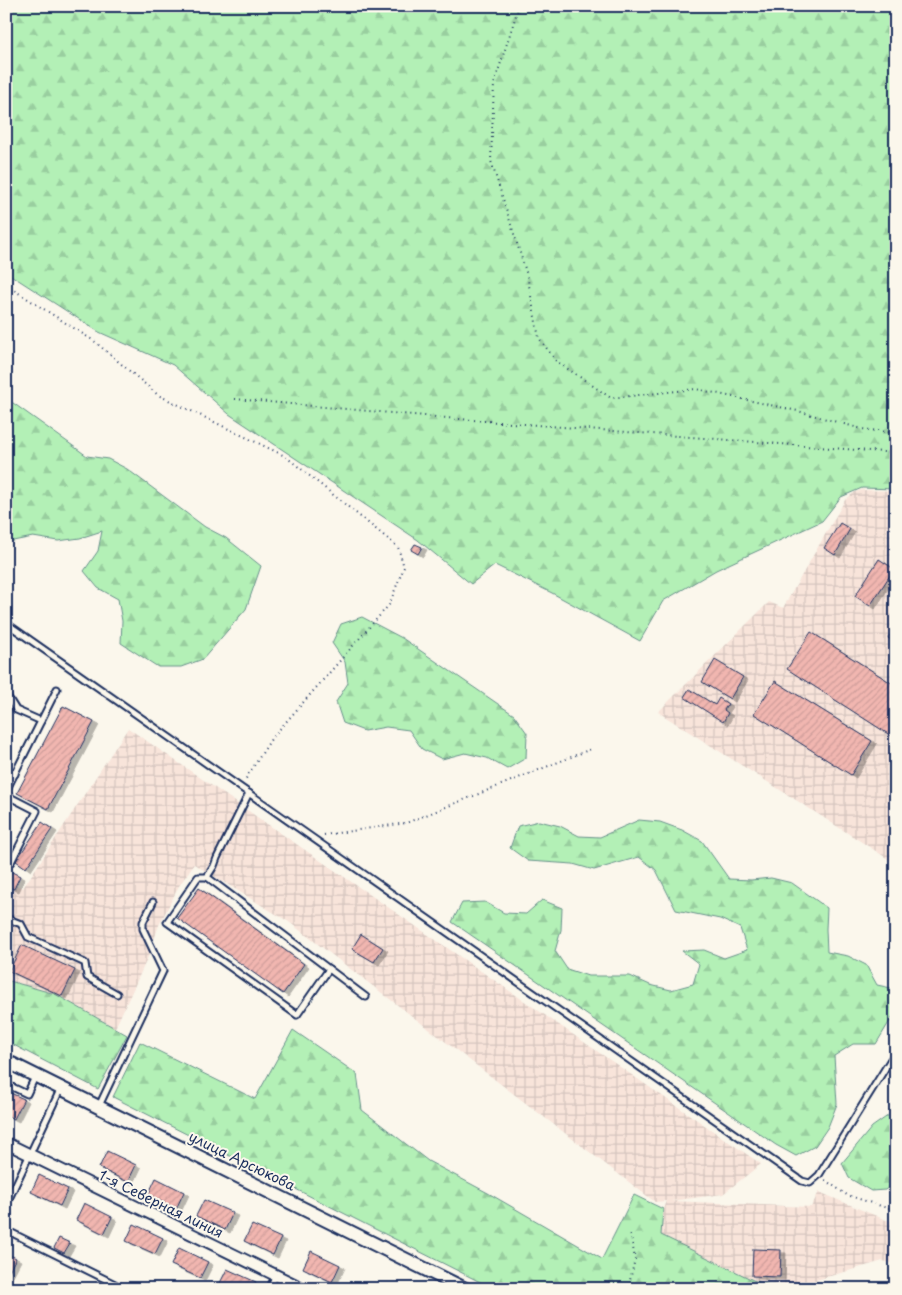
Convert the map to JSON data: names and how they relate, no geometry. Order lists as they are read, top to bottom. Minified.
{"streets":{"street":["улица Арсюкова","1-я Северная линия"]}}
